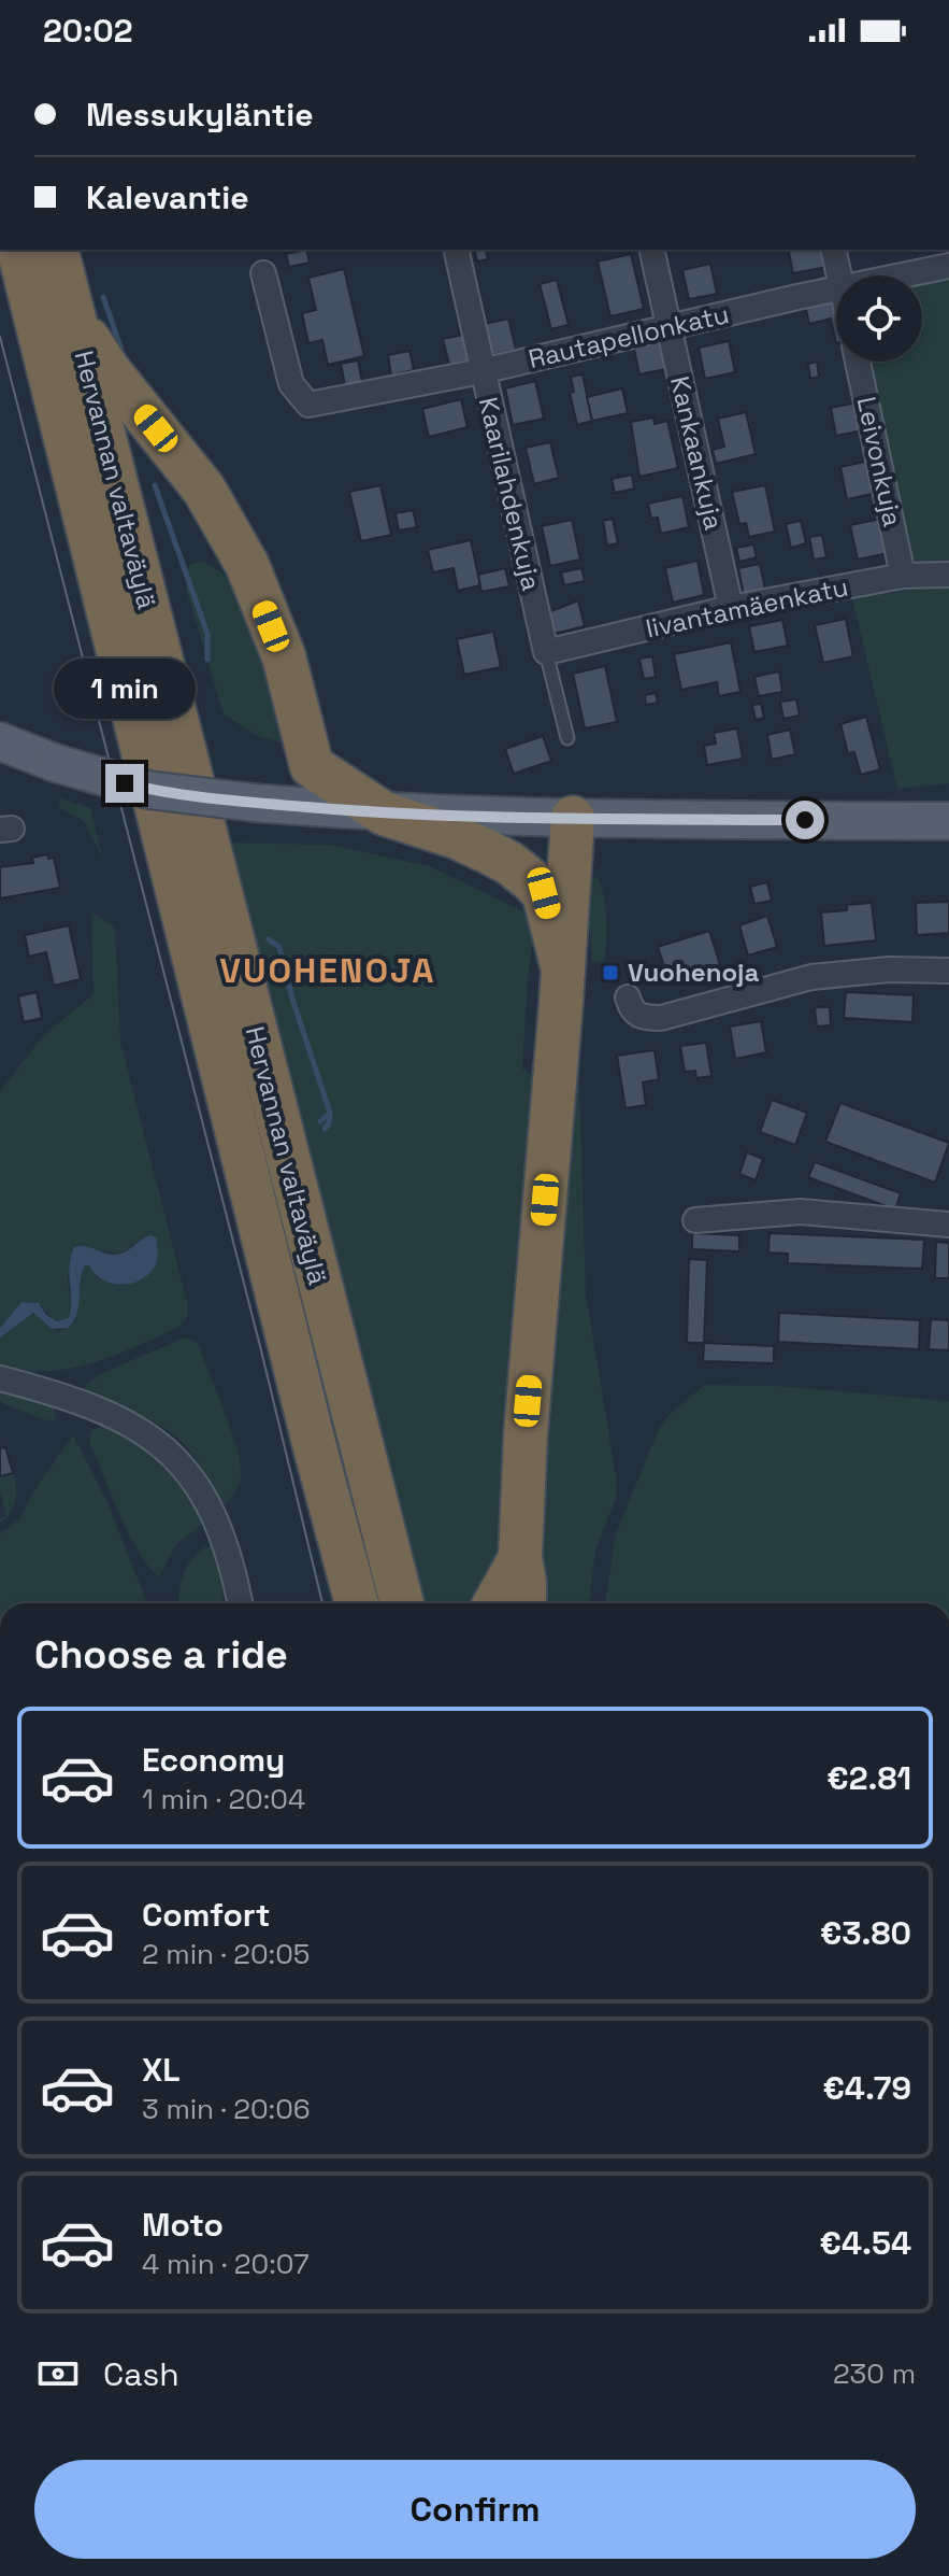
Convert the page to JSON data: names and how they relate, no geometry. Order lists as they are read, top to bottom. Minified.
{"streets":{"highway":["Hervannan valtaväylä"],"street":["Rautapellonkatu","Kankaankuja","Leivonkuja","Kaarilahdenkuja","Iivantamäenkatu"]},"crossings":[["Rautapellonkatu","Kankaankuja"],["Rautapellonkatu","Kaarilahdenkuja"],["Kankaankuja","Iivantamäenkatu"],["Leivonkuja","Iivantamäenkatu"],["Kaarilahdenkuja","Iivantamäenkatu"]],"districts":["VUOHENOJA"],"places":{"transit":["Vuohenoja"]},"page":{"status":"20:02","banner":["Messukyläntie","Kalevantie"],"bubble":"1 min","heading":"Choose a ride","list":[{"name":"Economy","note":"1 min · 20:04","value":"€2.81"},{"name":"Comfort","note":"2 min · 20:05","value":"€3.80"},{"name":"XL","note":"3 min · 20:06","value":"€4.79"},{"name":"Moto","note":"4 min · 20:07","value":"€4.54"}],"pay":["Cash","230 m"],"buttons":"Confirm"}}
